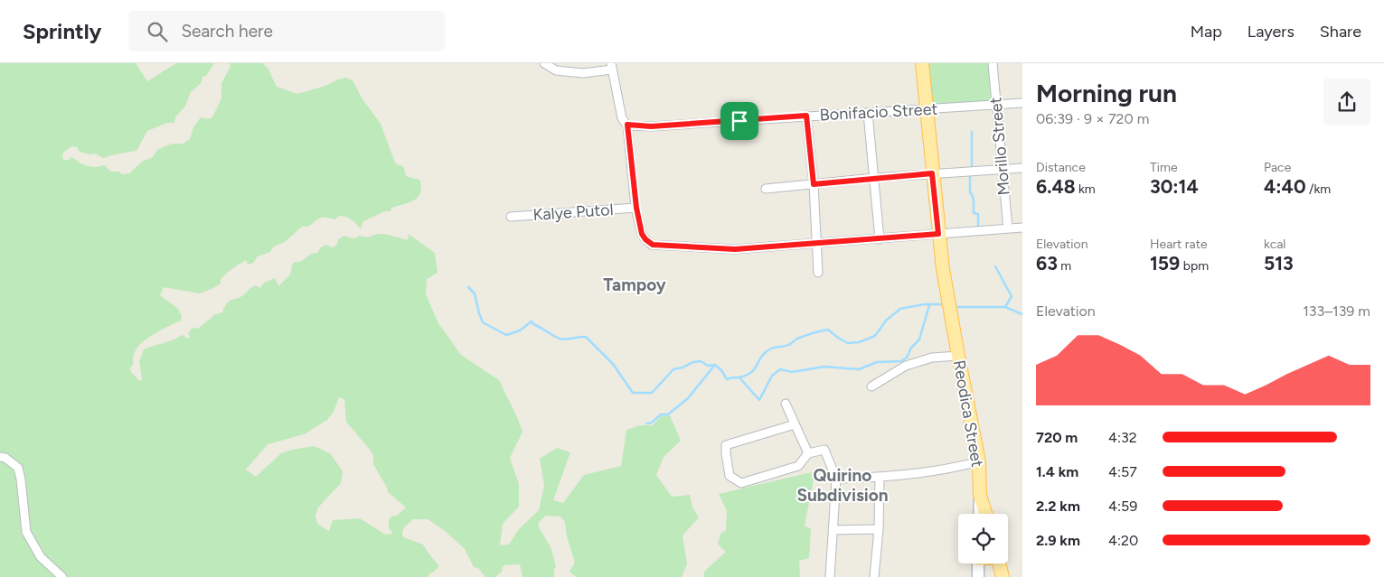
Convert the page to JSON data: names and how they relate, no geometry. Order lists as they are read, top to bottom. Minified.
{"streets":{"main road":["Reodica Street"],"street":["Bonifacio Street","Morillo Street","Kalye Putol"]},"crossings":[["Bonifacio Street","Morillo Street"],["Bonifacio Street","Reodica Street"]],"districts":["Tampoy","Quirino Subdivision"],"page":{"header":"Sprintly","search":"Search here","nav":["Map","Layers","Share"],"heading":["Morning run","06:39 · 9 × 720 m"],"stats":[["Distance","6.48 km"],["Time","30:14"],["Pace","4:40 /km"],["Elevation","63 m"],["Heart rate","159 bpm"],["kcal","513"]],"chart":["Elevation","133–139 m"],"list":[{"name":"720 m","note":"4:32"},{"name":"1.4 km","note":"4:57"},{"name":"2.2 km","note":"4:59"},{"name":"2.9 km","note":"4:20"}]}}
